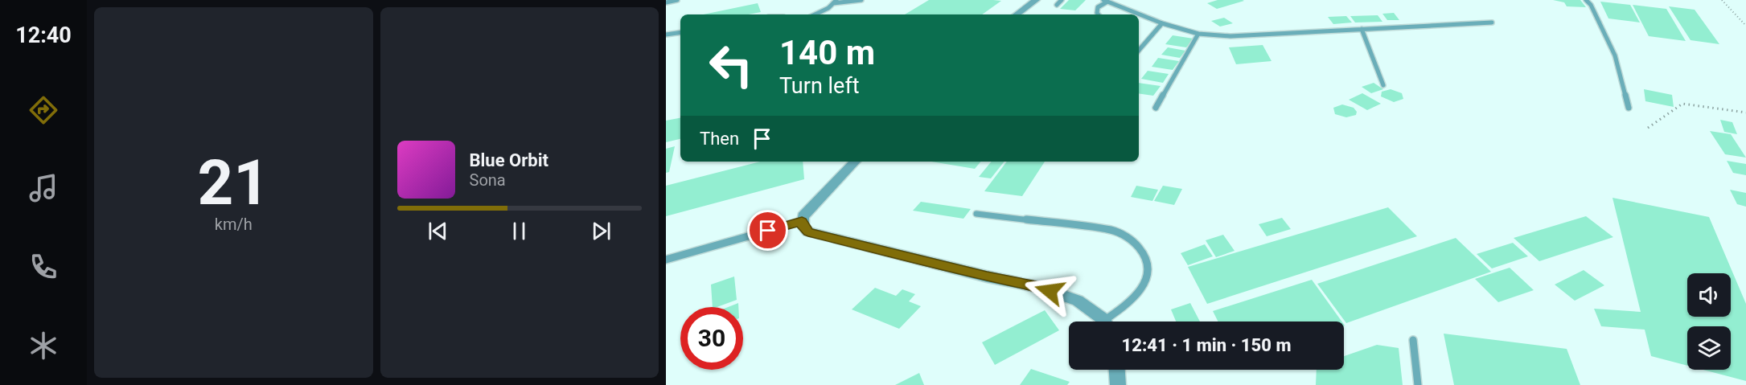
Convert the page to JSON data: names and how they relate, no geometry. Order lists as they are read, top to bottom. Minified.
{"page":{"tabs":"12:40","tile":["21","km/h"],"turn":["140 m","Turn left"],"then":"Then","song":["Blue Orbit","Sona"],"limit":"30","trip":"12:41 · 1 min · 150 m"}}
